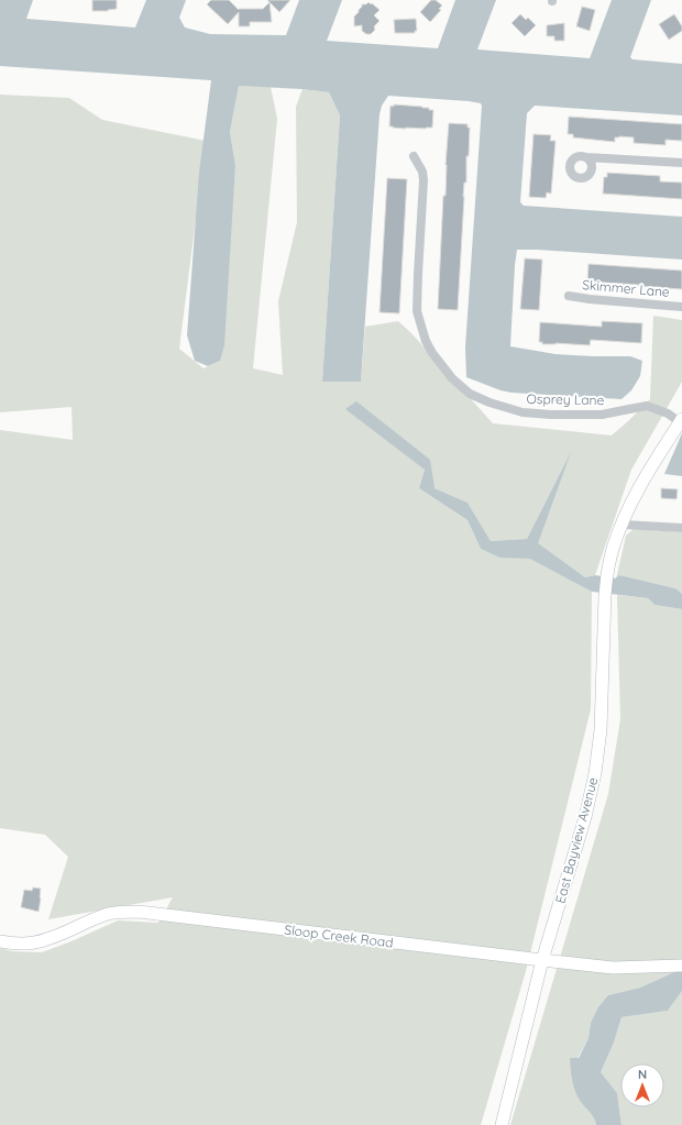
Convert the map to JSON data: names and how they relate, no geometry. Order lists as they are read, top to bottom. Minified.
{"streets":{"main road":["East Bayview Avenue","Sloop Creek Road"],"street":["Skimmer Lane","Osprey Lane"]},"crossings":[["Osprey Lane","East Bayview Avenue"],["East Bayview Avenue","Sloop Creek Road"]],"north":"top"}
